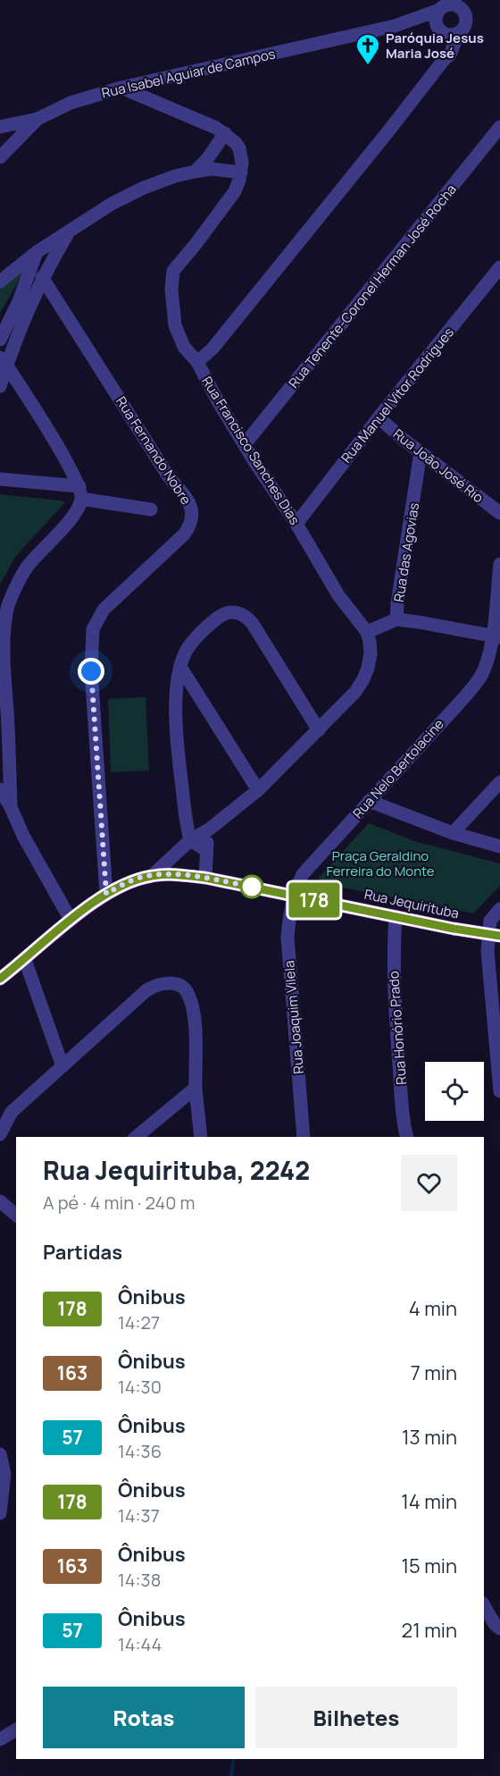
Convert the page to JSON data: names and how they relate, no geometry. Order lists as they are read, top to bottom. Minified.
{"streets":{"main road":["Rua Jequirituba"],"street":["Rua Isabel Aguiar de Campos","Rua Tenente-Coronel Herman José Rocha","Rua Manuel Vitor Rodrigues","Rua Fernando Nobre","Rua Francisco Sanches Dias","Rua João José Rio","Rua das Agovias","Rua Nelo Bertolacine","Rua Joaquim Vilela","Rua Honório Prado"]},"crossings":[["Rua Isabel Aguiar de Campos","Rua Francisco Sanches Dias"],["Rua Tenente-Coronel Herman José Rocha","Rua Francisco Sanches Dias"],["Rua Manuel Vitor Rodrigues","Rua Francisco Sanches Dias"],["Rua Manuel Vitor Rodrigues","Rua João José Rio"],["Rua Fernando Nobre","Rua Jequirituba"],["Rua Francisco Sanches Dias","Rua das Agovias"],["Rua João José Rio","Rua das Agovias"],["Rua Nelo Bertolacine","Rua Jequirituba"],["Rua Nelo Bertolacine","Rua Joaquim Vilela"],["Rua Jequirituba","Rua Joaquim Vilela"],["Rua Jequirituba","Rua Honório Prado"]],"parks":["Praça Geraldino Ferreira do Monte"],"places":{"church":["Paróquia Jesus Maria José"]},"lines":["bus line 178"],"page":{"on_map":"178","heading":[["Rua Jequirituba, 2242","A pé · 4 min · 240 m"],"Partidas"],"list":[{"mark":"178","name":"Ônibus","note":"14:27","value":"4 min"},{"mark":"163","name":"Ônibus","note":"14:30","value":"7 min"},{"mark":"57","name":"Ônibus","note":"14:36","value":"13 min"},{"mark":"178","name":"Ônibus","note":"14:37","value":"14 min"},{"mark":"163","name":"Ônibus","note":"14:38","value":"15 min"},{"mark":"57","name":"Ônibus","note":"14:44","value":"21 min"}],"buttons":["Rotas","Bilhetes"]}}
